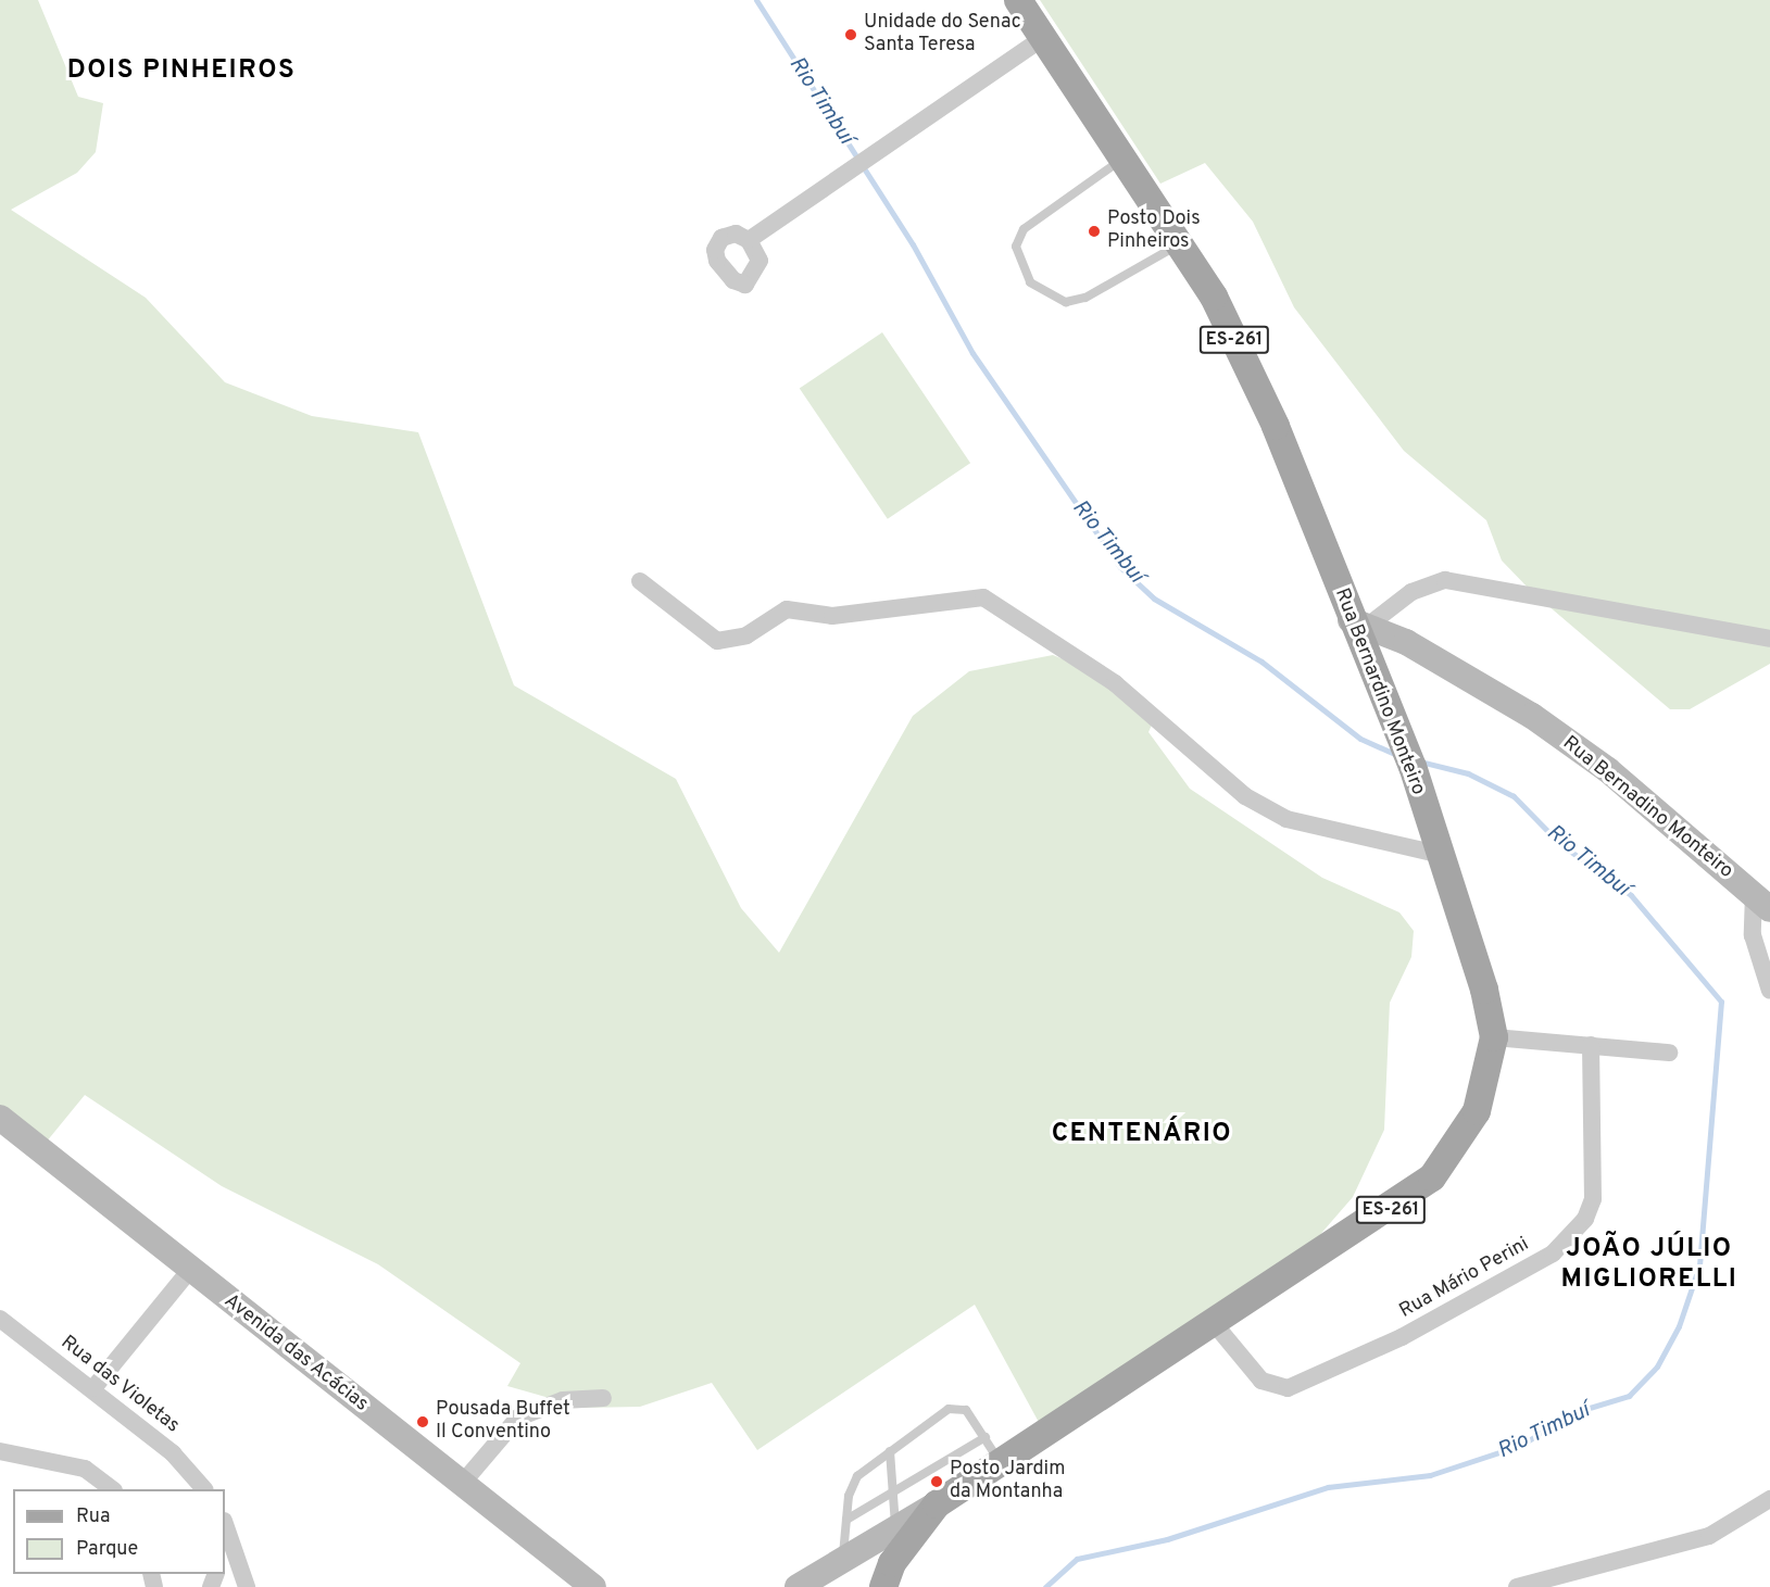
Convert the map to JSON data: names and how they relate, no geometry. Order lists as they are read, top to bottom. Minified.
{"streets":{"main road":["ES-261","Rua Bernardino Monteiro"],"street":["Rua Bernadino Monteiro","Rua Mário Perini","Avenida das Acácias","Rua das Violetas"]},"crossings":[["ES-261","Rua Bernardino Monteiro"],["ES-261","Rua Mário Perini"],["Rua Bernardino Monteiro","Rua Bernadino Monteiro"],["Rua Bernardino Monteiro","Rua Mário Perini"]],"districts":["DOIS PINHEIROS","CENTENÁRIO","JOÃO JÚLIO MIGLIORELLI"],"water":["Rio Timbuí"],"places":["Unidade do Senac Santa Teresa","Posto Dois Pinheiros","Pousada Buffet Il Conventino","Posto Jardim da Montanha"],"legend":["Rua","Parque"]}
